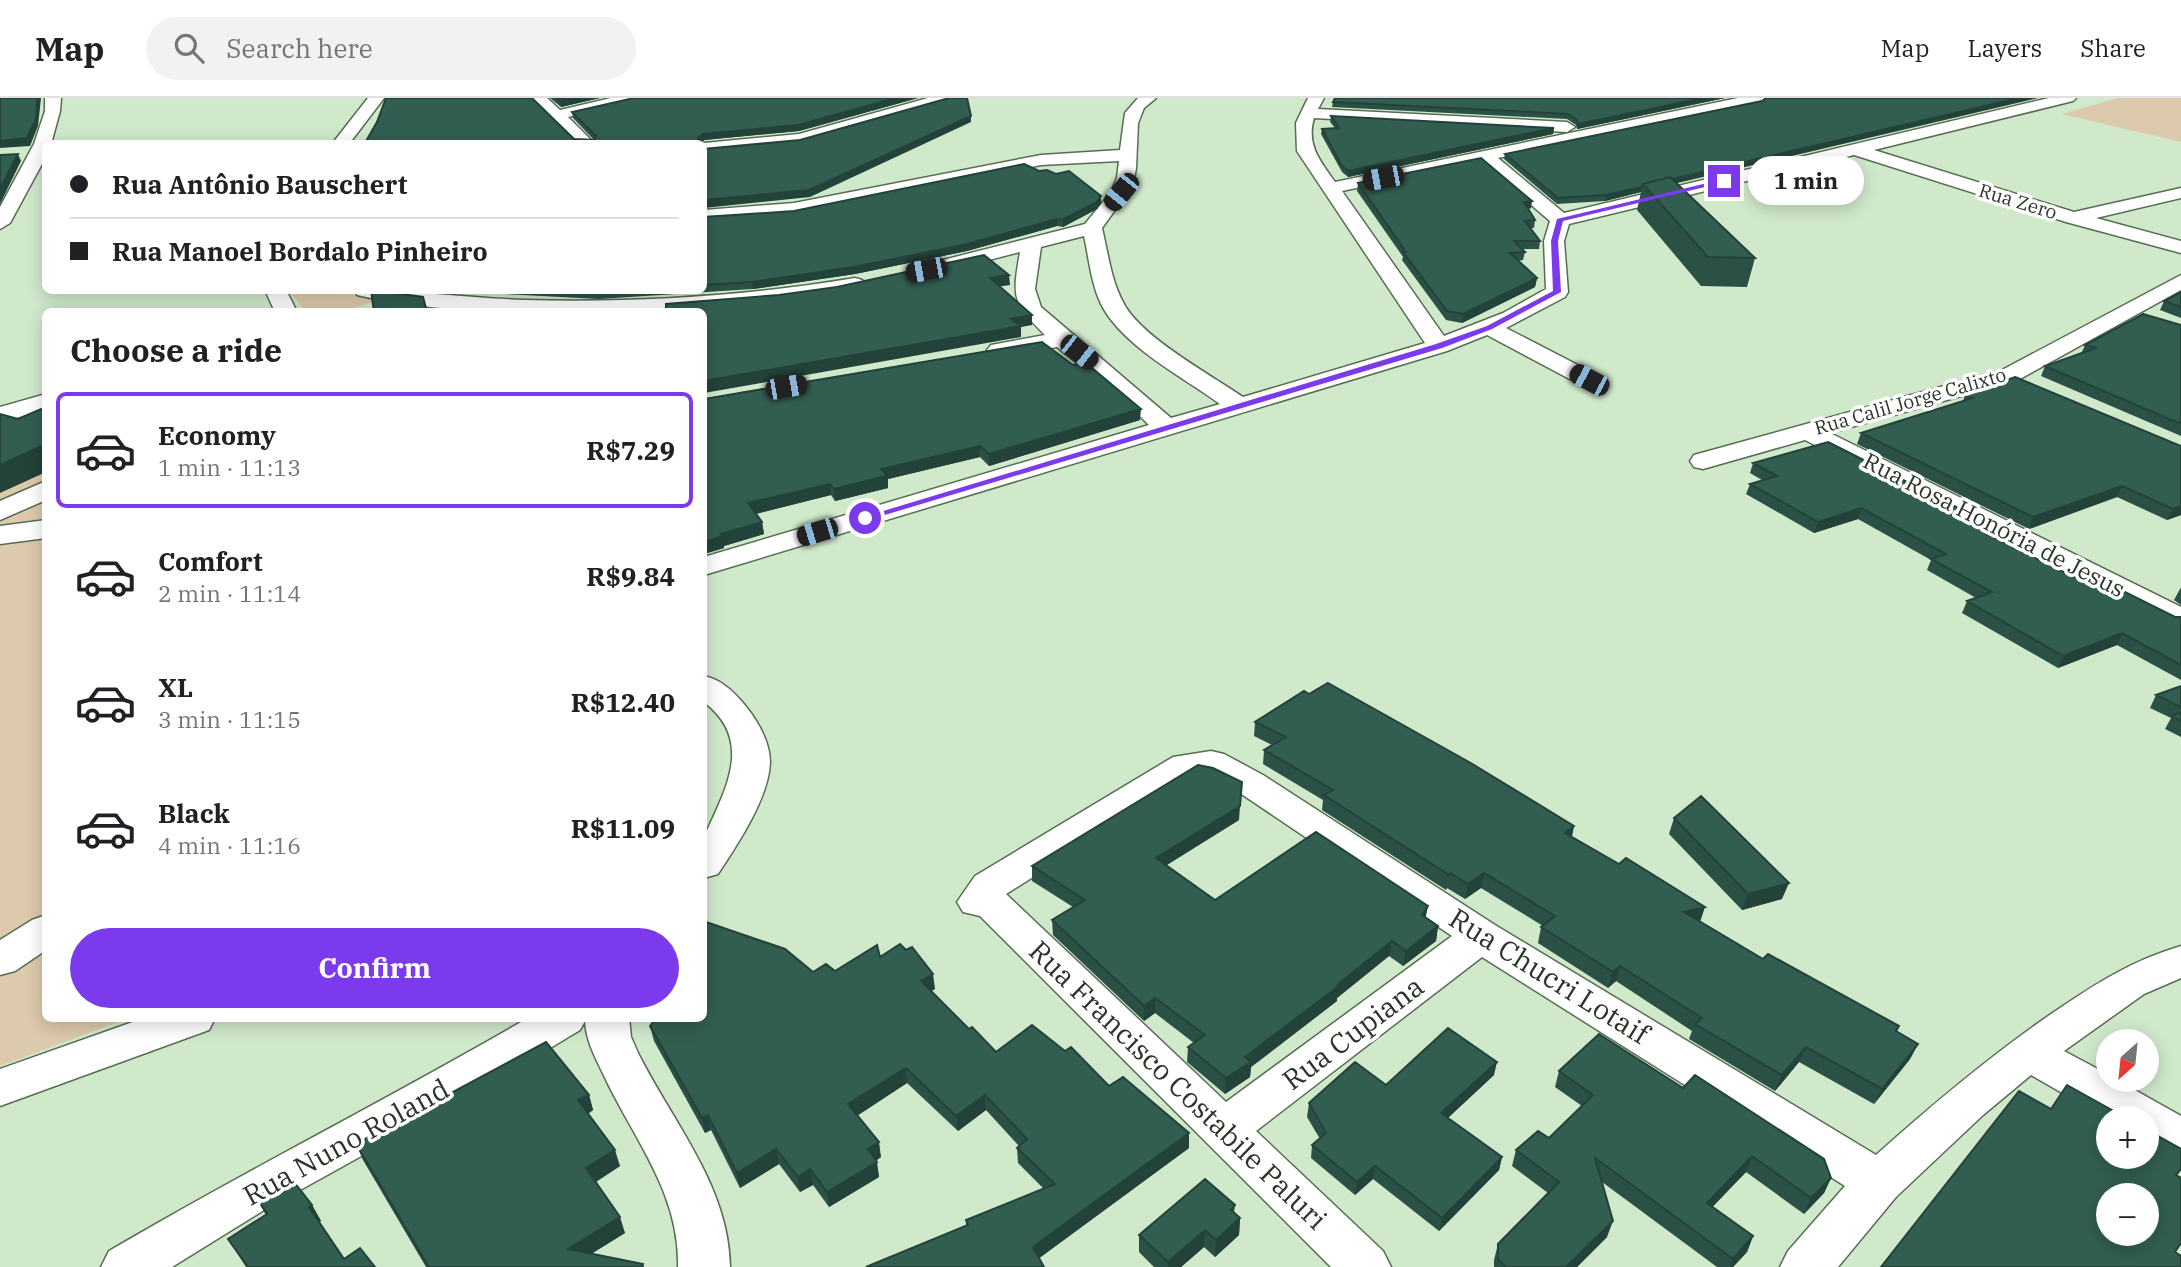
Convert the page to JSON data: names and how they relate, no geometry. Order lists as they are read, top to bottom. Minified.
{"streets":{"street":["Rua Zero","Rua Calil Jorge Calixto","Rua Rosa Honória de Jesus","Rua Chucri Lotaif","Rua Cupiana","Rua Francisco Costabile Paluri","Rua Nuno Roland"]},"crossings":[["Rua Calil Jorge Calixto","Rua Rosa Honória de Jesus"],["Rua Chucri Lotaif","Rua Cupiana"],["Rua Chucri Lotaif","Rua Francisco Costabile Paluri"],["Rua Cupiana","Rua Francisco Costabile Paluri"]],"north":"bottom left","page":{"header":"Map","search":"Search here","nav":["Map","Layers","Share"],"banner":["Rua Antônio Bauschert","Rua Manoel Bordalo Pinheiro"],"bubble":"1 min","heading":"Choose a ride","list":[{"name":"Economy","note":"1 min · 11:13","value":"R$7.29"},{"name":"Comfort","note":"2 min · 11:14","value":"R$9.84"},{"name":"XL","note":"3 min · 11:15","value":"R$12.40"},{"name":"Black","note":"4 min · 11:16","value":"R$11.09"}],"buttons":"Confirm","map_buttons":["+","−"]}}
